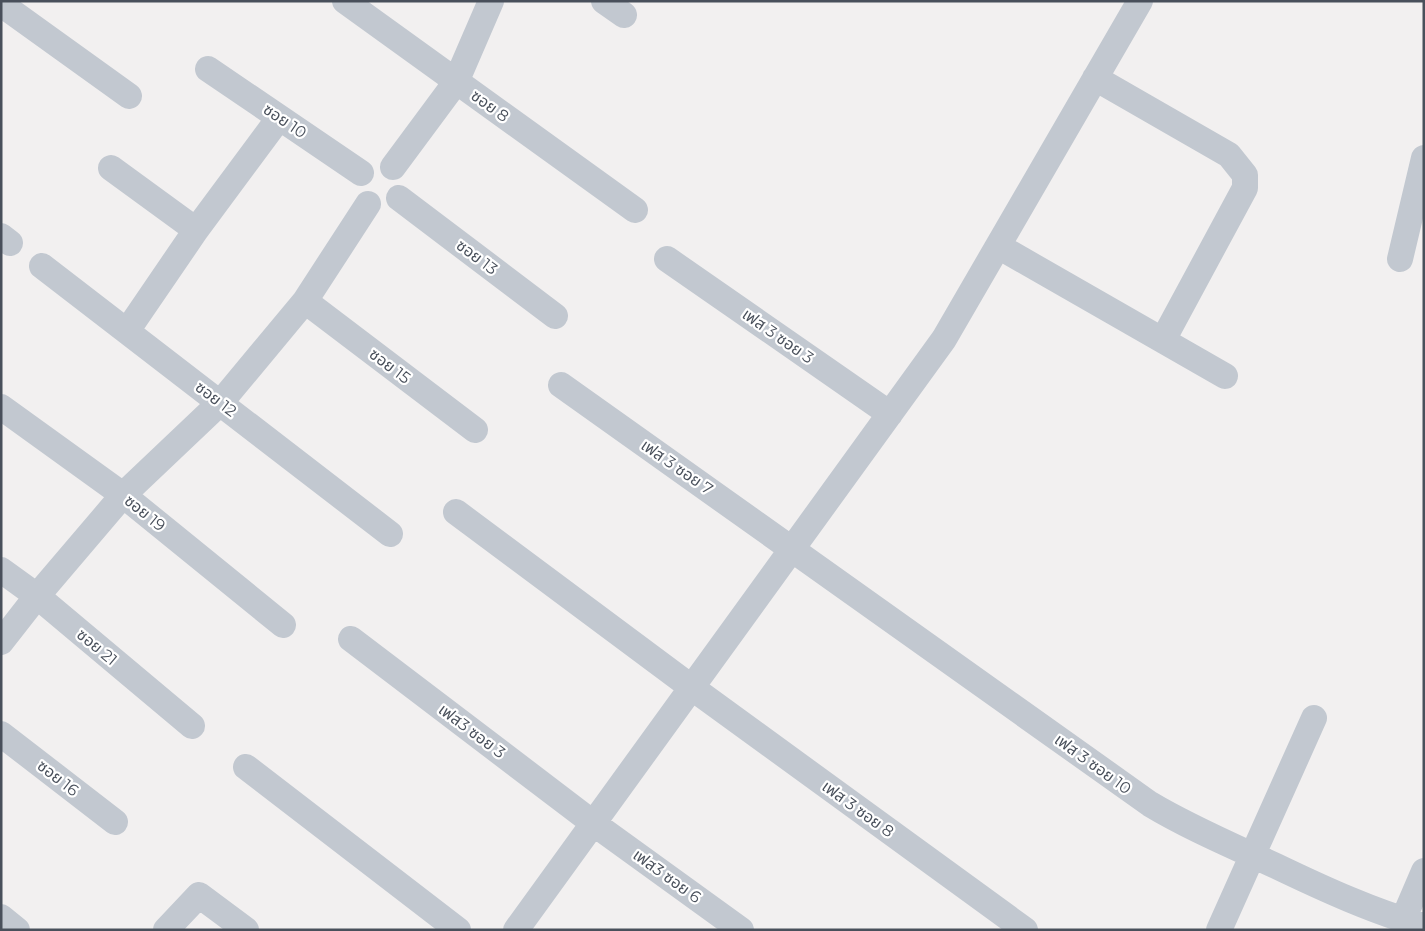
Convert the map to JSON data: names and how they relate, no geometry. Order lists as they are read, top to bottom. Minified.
{"streets":{"street":["ซอย 8","ซอย 10","ซอย 13","เฟส 3 ซอย 3","ซอย 15","ซอย 12","เฟส 3 ซอย 7","ซอย 19","ซอย 21","เฟส3 ซอย 3","เฟส 3 ซอย 10","ซอย 16","เฟส 3 ซอย 8","เฟส3 ซอย 6"]},"crossings":[["ซอย 10","ซอย 13"],["เฟส 3 ซอย 7","เฟส 3 ซอย 10"],["เฟส3 ซอย 3","เฟส3 ซอย 6"]]}
